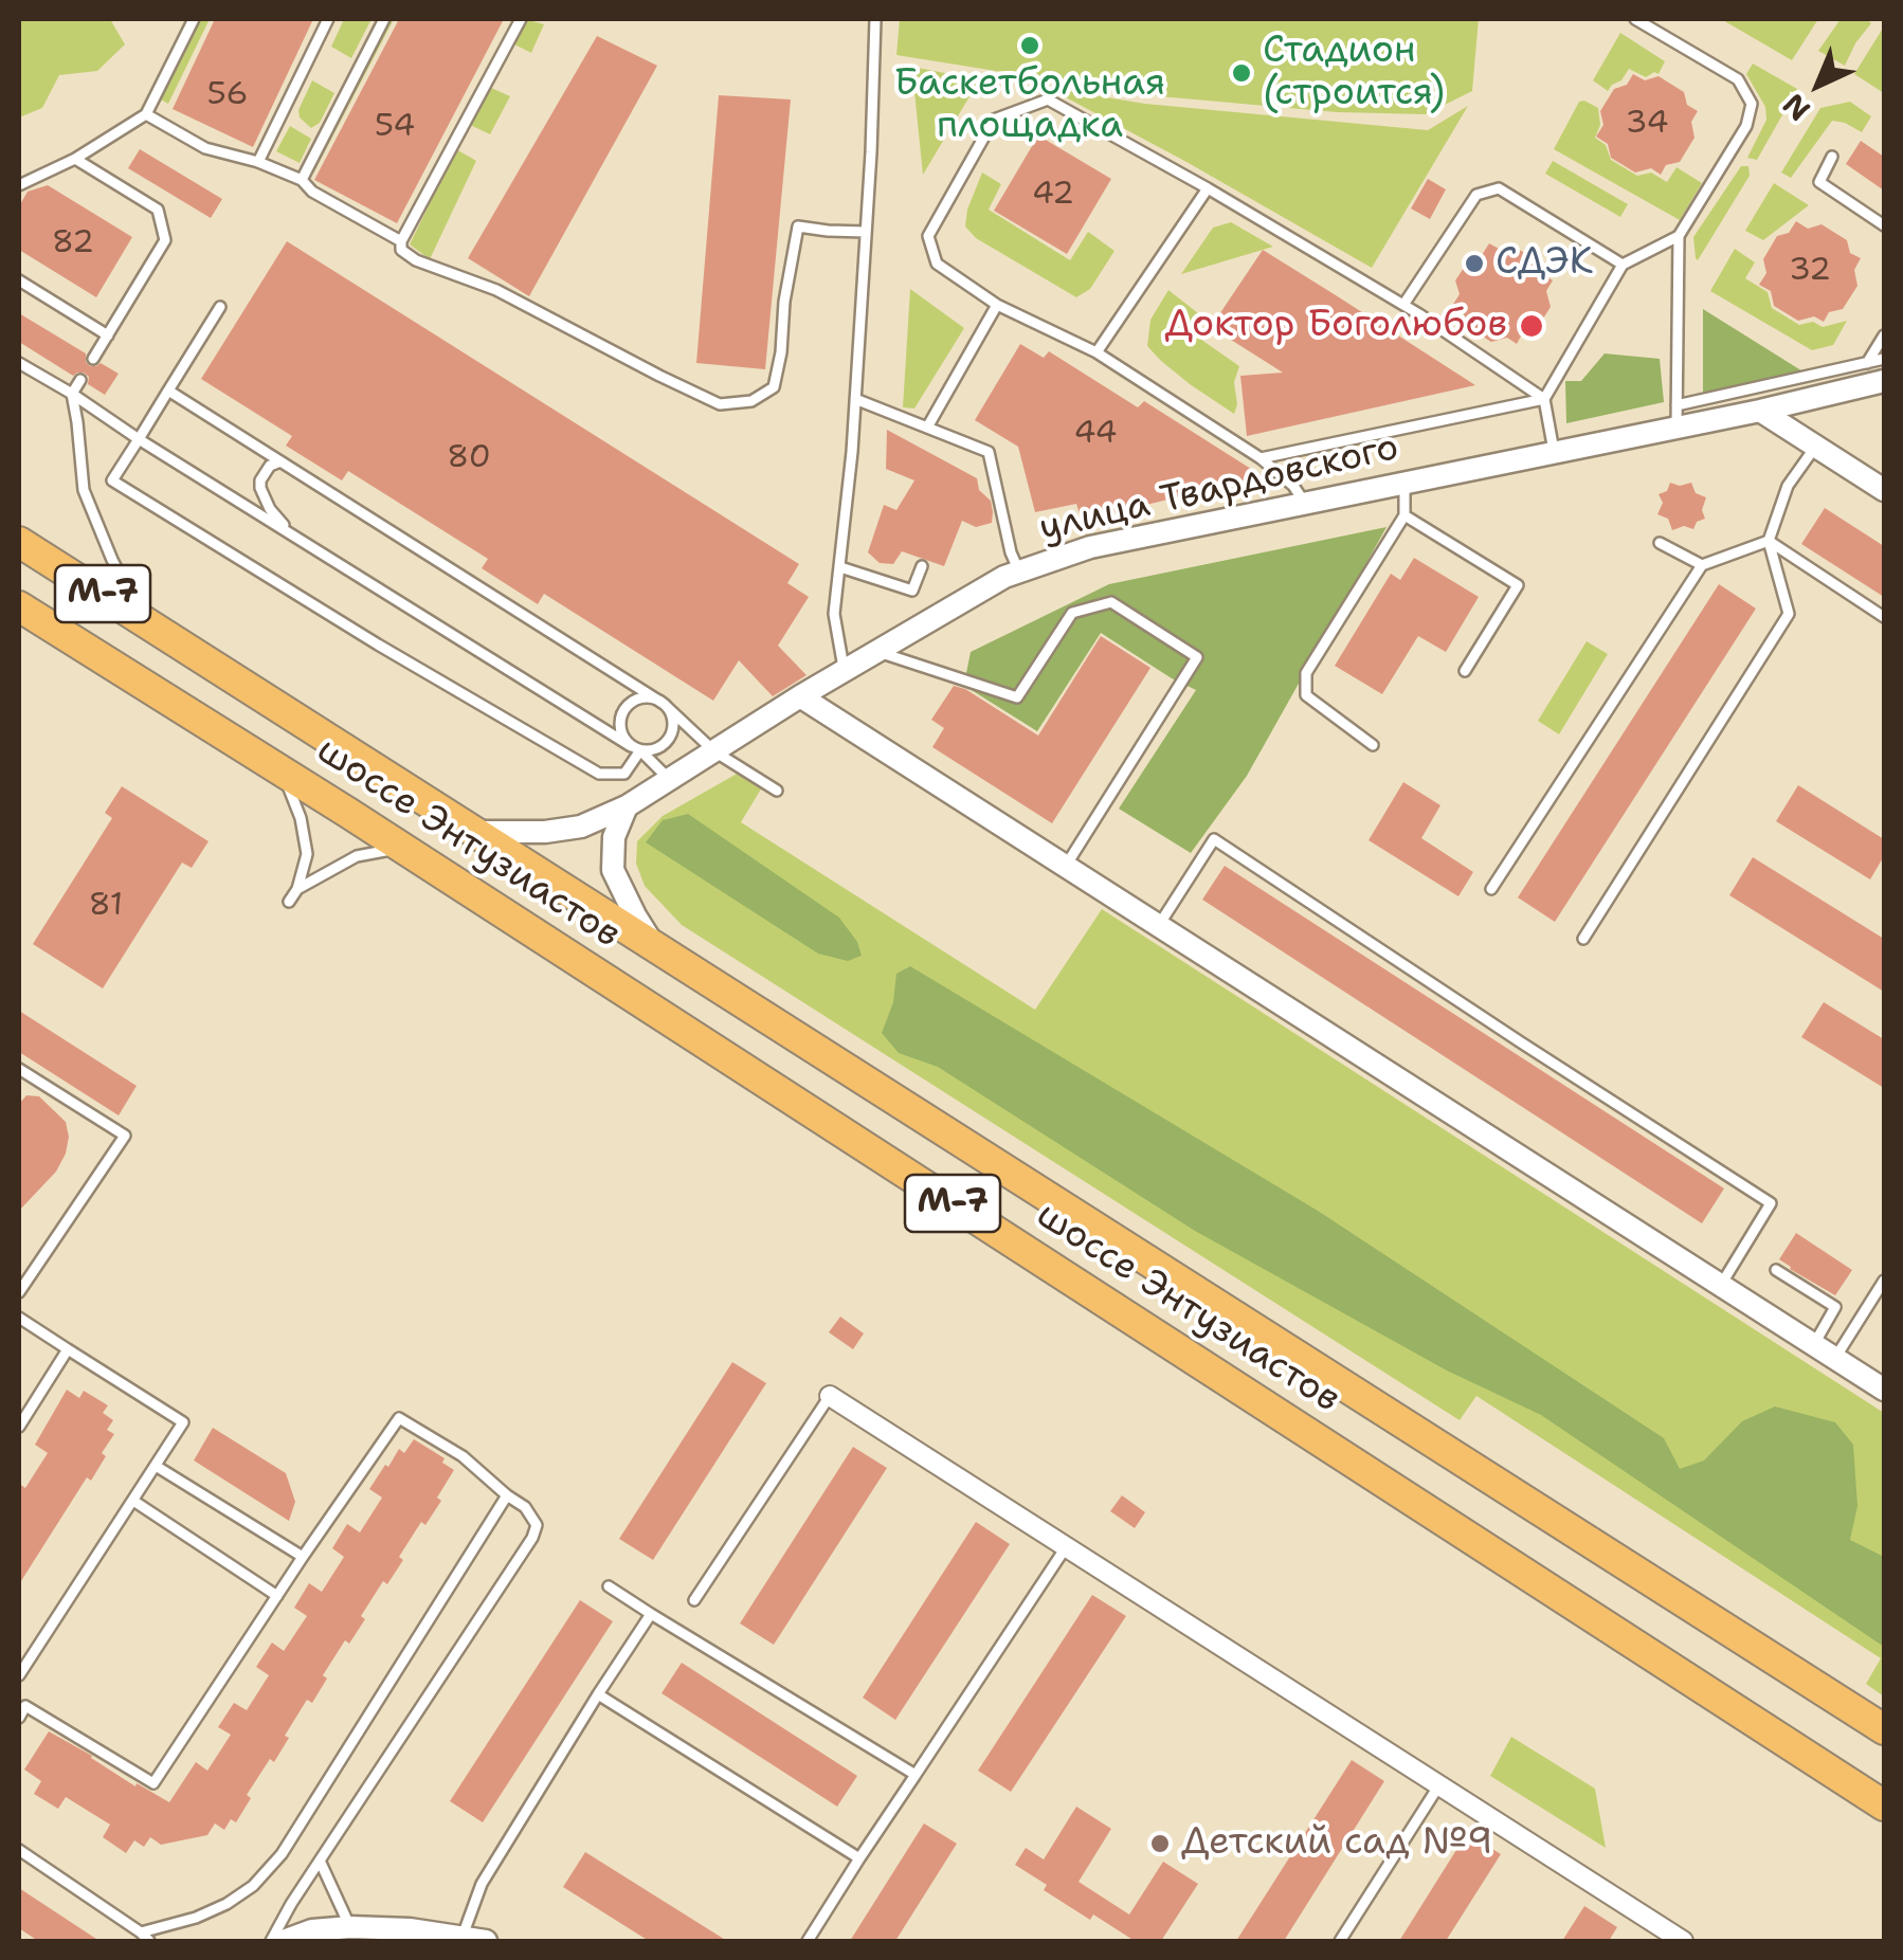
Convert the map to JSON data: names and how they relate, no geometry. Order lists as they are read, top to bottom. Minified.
{"streets":{"highway":["М-7","шоссе Энтузиастов"],"street":["улица Твардовского"]},"crossings":[["улица Твардовского","шоссе Энтузиастов"]],"places":["Баскетбольная площадка","Стадион (строится)","СДЭК","Доктор Боголюбов","Детский сад №9"],"house_numbers":["56","34","54","42","82","32","44","80","81"],"north":"bottom left"}
